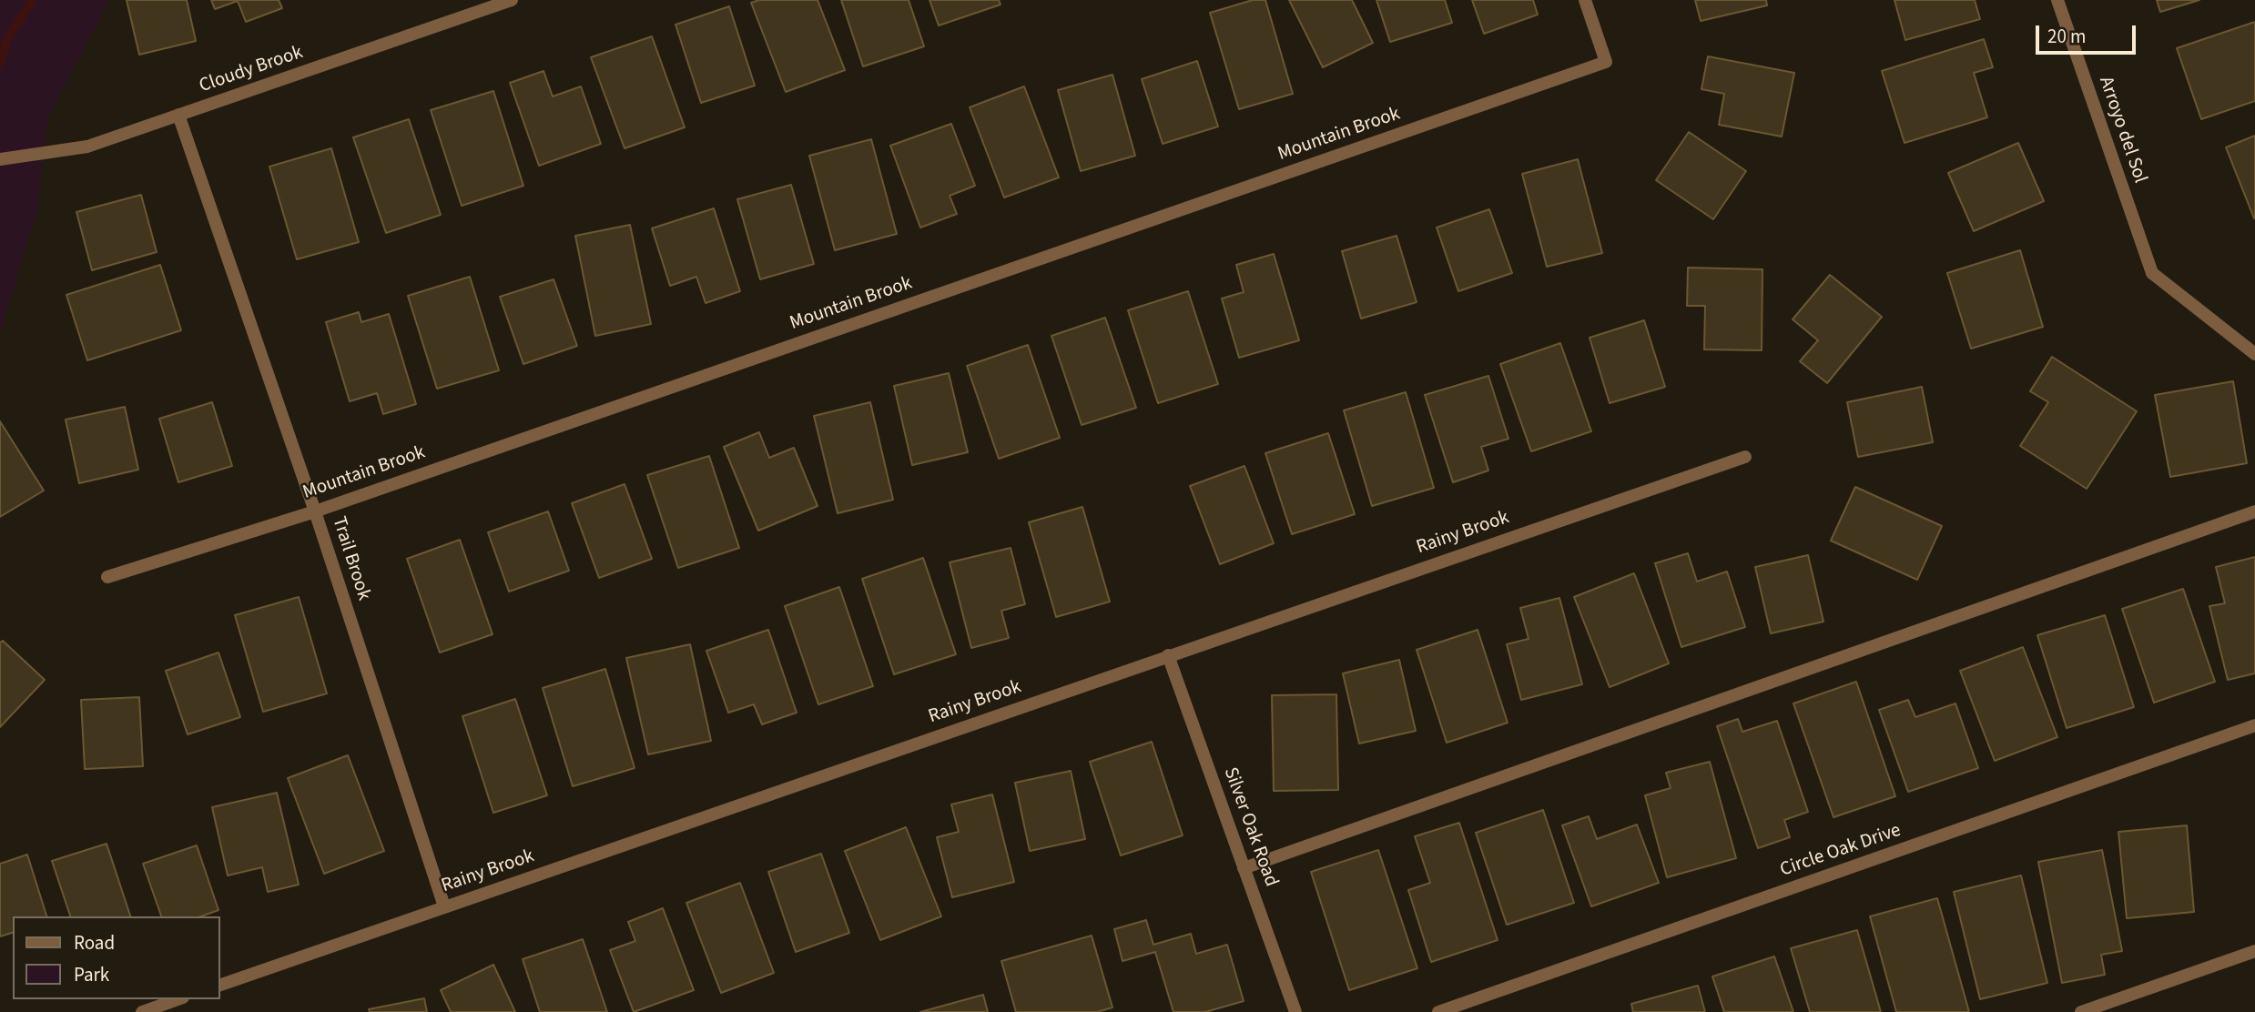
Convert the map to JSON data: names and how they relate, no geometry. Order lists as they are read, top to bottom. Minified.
{"streets":{"street":["Cloudy Brook","Arroyo del Sol","Mountain Brook","Rainy Brook","Trail Brook","Silver Oak Road","Circle Oak Drive"]},"crossings":[["Cloudy Brook","Trail Brook"],["Mountain Brook","Trail Brook"],["Rainy Brook","Trail Brook"],["Rainy Brook","Silver Oak Road"]],"legend":["Road","Park"],"scale_bar":"20 m"}
